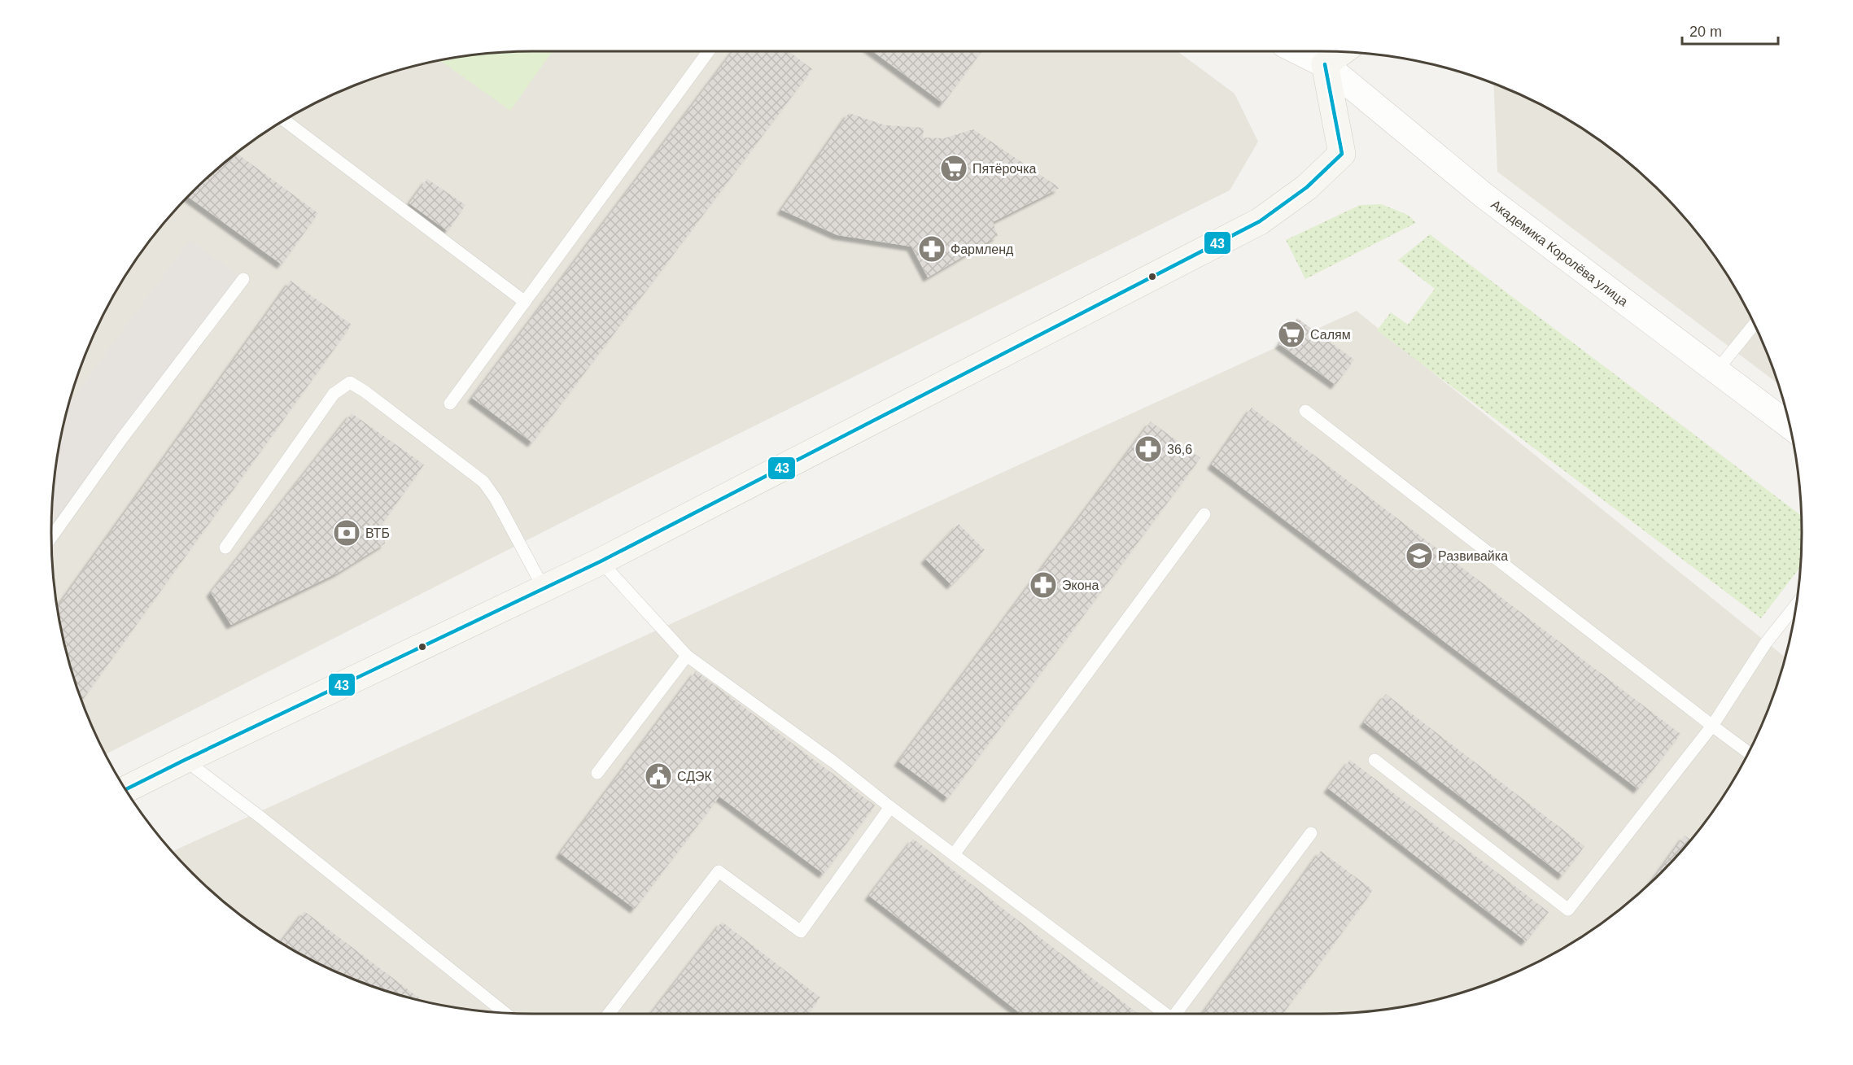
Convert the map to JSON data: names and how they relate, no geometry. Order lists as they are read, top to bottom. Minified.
{"streets":{"street":["Академика Королёва улица"]},"places":{"supermarket":["Пятёрочка","Салям"],"pharmacy":["Фармленд","36,6","Экона"],"bank":["ВТБ"],"school or university":["Развивайка"],"public building":["СДЭК"]},"lines":["transit line 43"],"scale_bar":"20 m"}
